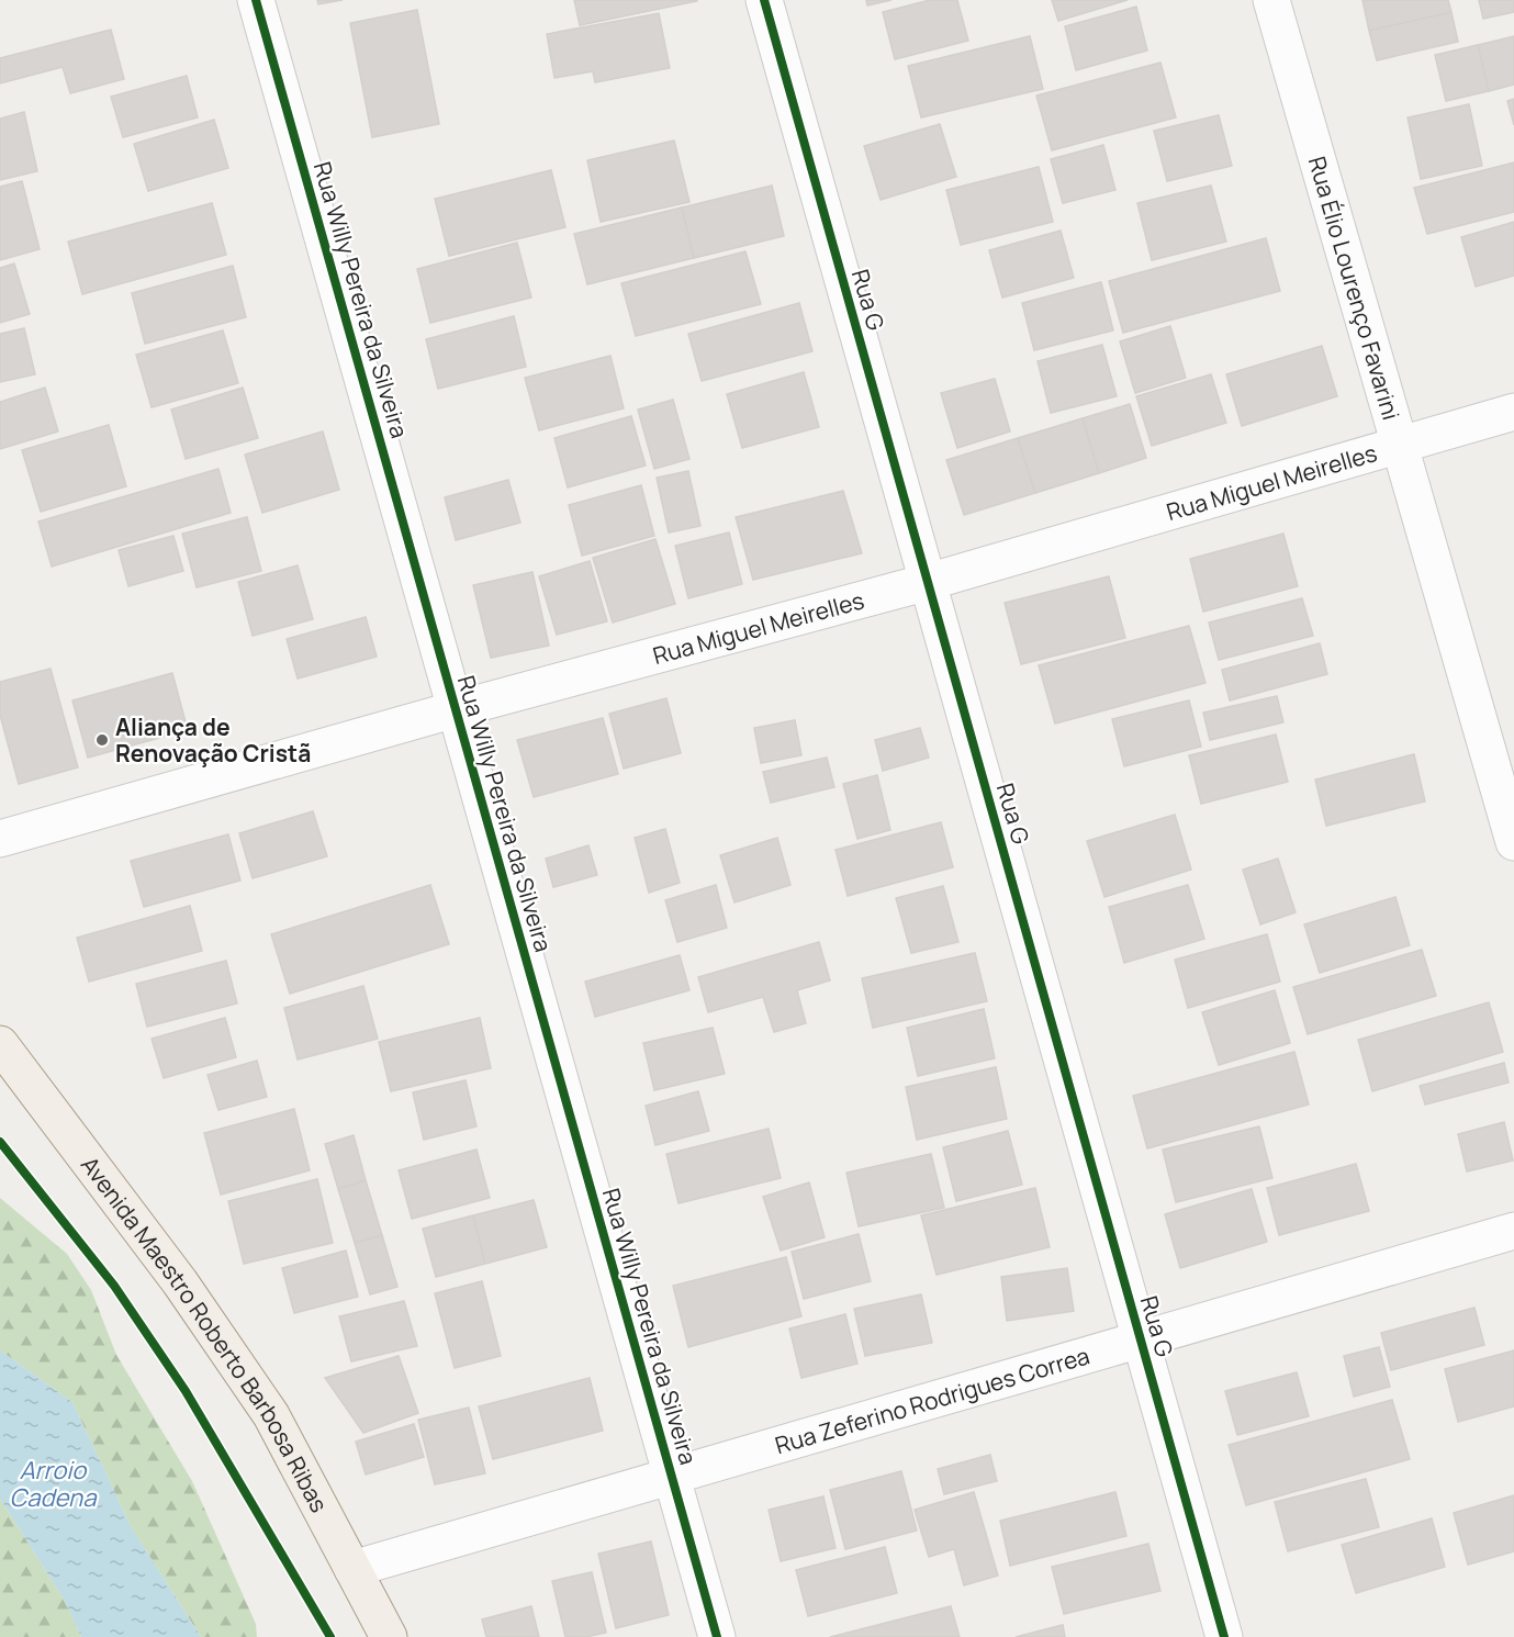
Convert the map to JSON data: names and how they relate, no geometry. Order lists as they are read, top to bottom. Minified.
{"streets":{"main road":["Avenida Maestro Roberto Barbosa Ribas"],"street":["Rua Élio Lourenço Favarini","Rua Willy Pereira da Silveira","Rua G","Rua Miguel Meirelles","Rua Zeferino Rodrigues Correa"]},"crossings":[["Rua Élio Lourenço Favarini","Rua Miguel Meirelles"],["Rua Willy Pereira da Silveira","Rua Miguel Meirelles"],["Rua Willy Pereira da Silveira","Rua Zeferino Rodrigues Correa"],["Rua G","Rua Miguel Meirelles"],["Rua G","Rua Zeferino Rodrigues Correa"],["Avenida Maestro Roberto Barbosa Ribas","Rua Zeferino Rodrigues Correa"]],"water":["Arroio Cadena"],"places":["Aliança de Renovação Cristã"]}
